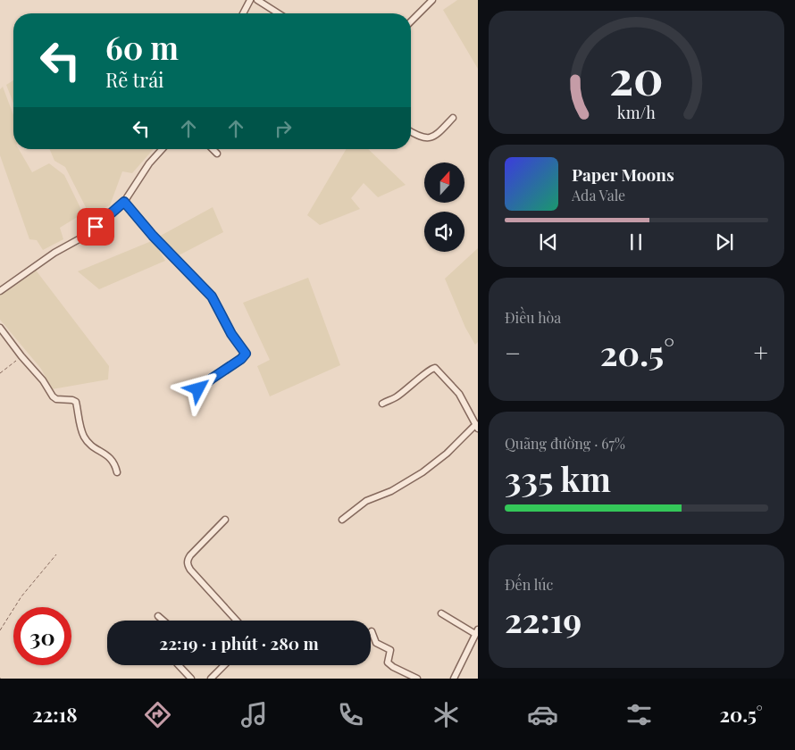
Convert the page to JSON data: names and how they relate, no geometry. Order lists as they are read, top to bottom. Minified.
{"north":"top","page":{"turn":["60 m","Rẽ trái"],"song":["Paper Moons","Ada Vale"],"tile":["Điều hòa",["Quãng đường · 67%","335 km"],["Đến lúc","22:19"]],"heat":["−","20.5°","+"],"limit":"30","trip":"22:19 · 1 phút · 280 m","tabs":["22:18","20.5°"],"gauge":["20","km/h"]}}
